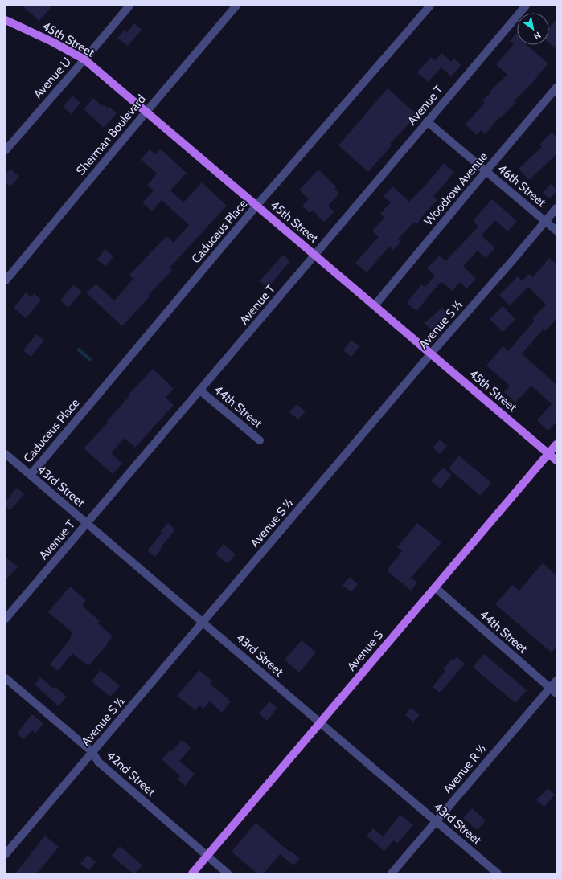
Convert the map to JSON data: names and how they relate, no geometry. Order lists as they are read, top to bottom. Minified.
{"streets":{"main road":["45th Street","Avenue S"],"street":["Avenue U","Avenue T","Sherman Boulevard","46th Street","Woodrow Avenue","Caduceus Place","Avenue S ½","44th Street","43rd Street","Avenue R ½","42nd Street"]},"crossings":[["45th Street","Avenue U"],["45th Street","Avenue T"],["45th Street","Sherman Boulevard"],["45th Street","Woodrow Avenue"],["45th Street","Caduceus Place"],["45th Street","Avenue S ½"],["45th Street","Avenue S"],["Avenue T","46th Street"],["Avenue T","44th Street"],["Avenue T","43rd Street"],["46th Street","Woodrow Avenue"],["46th Street","Avenue S ½"],["Caduceus Place","43rd Street"],["Avenue S ½","43rd Street"],["Avenue S ½","42nd Street"],["44th Street","Avenue S"],["44th Street","Avenue R ½"],["43rd Street","Avenue S"],["43rd Street","Avenue R ½"],["Avenue S","42nd Street"]],"north":"bottom right"}
